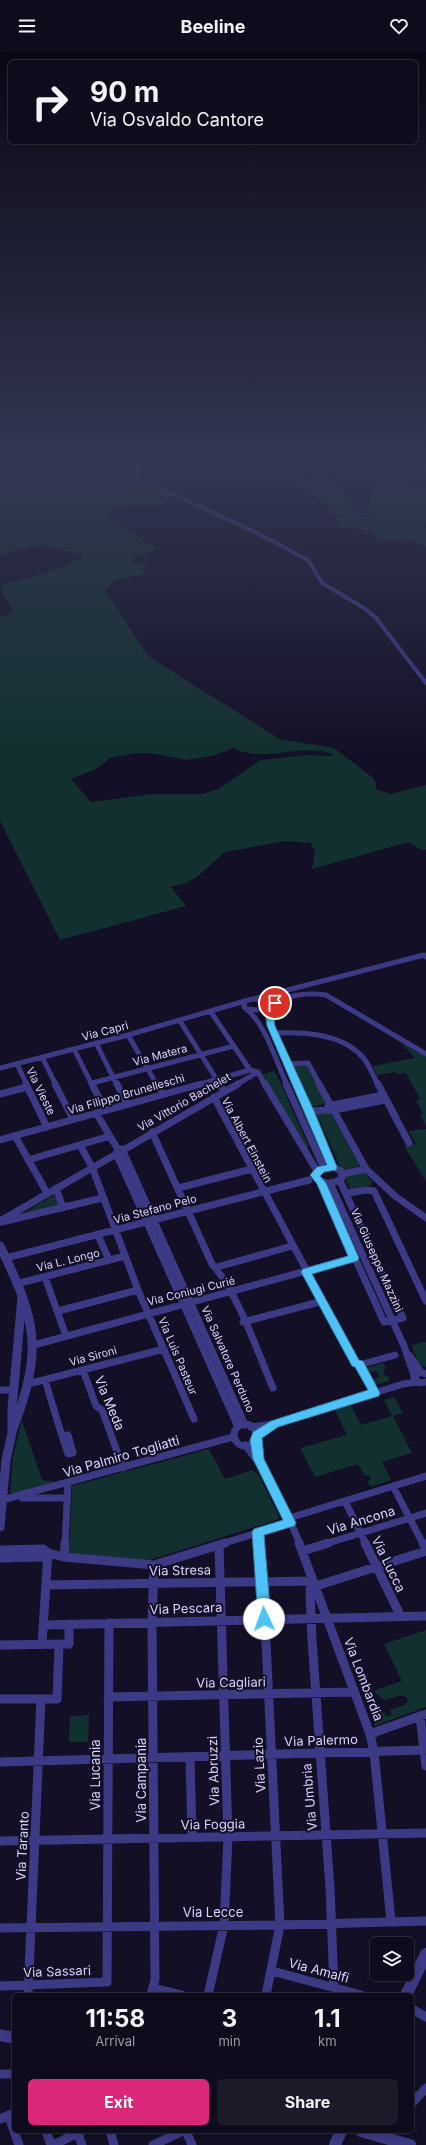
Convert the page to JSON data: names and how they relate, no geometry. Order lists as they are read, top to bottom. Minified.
{"streets":{"street":["Via Capri","Via Matera","Via Vieste","Via Filippo Brunelleschi","Via Vittorio Bachelet","Via Albert Einstein","Via Stefano Pelo","Via L. Longo","Via Giuseppe Mazzini","Via Coniugi Curié","Via Sironi","Via Luis Pasteur","Via Salvatore Perduno","Via Meda","Via Palmiro Togliatti","Via Ancona","Via Lucca","Via Stresa","Via Pescara","Via Lombardia","Via Cagliari","Via Palermo","Via Lazio","Via Abruzzi","Via Lucania","Via Campania","Via Umbria","Via Foggia","Via Taranto","Via Lecce","Via Amalfi","Via Sassari"]},"crossings":[["Via Capri","Via Vieste"],["Via Vieste","Via Filippo Brunelleschi"],["Via Filippo Brunelleschi","Via Vittorio Bachelet"],["Via Vittorio Bachelet","Via Albert Einstein"],["Via Vittorio Bachelet","Via Luis Pasteur"],["Via Vittorio Bachelet","Via Salvatore Perduno"],["Via Albert Einstein","Via Stefano Pelo"],["Via Albert Einstein","Via Coniugi Curié"],["Via Stefano Pelo","Via Luis Pasteur"],["Via Stefano Pelo","Via Salvatore Perduno"],["Via L. Longo","Via Luis Pasteur"],["Via Coniugi Curié","Via Luis Pasteur"],["Via Coniugi Curié","Via Salvatore Perduno"],["Via Sironi","Via Luis Pasteur"],["Via Sironi","Via Meda"],["Via Salvatore Perduno","Via Palmiro Togliatti"],["Via Salvatore Perduno","Via Lombardia"],["Via Meda","Via Palmiro Togliatti"],["Via Palmiro Togliatti","Via Lombardia"],["Via Ancona","Via Lucca"],["Via Ancona","Via Lombardia"],["Via Lucca","Via Stresa"],["Via Lucca","Via Pescara"],["Via Stresa","Via Lombardia"],["Via Stresa","Via Lazio"],["Via Stresa","Via Abruzzi"],["Via Stresa","Via Campania"],["Via Stresa","Via Umbria"],["Via Pescara","Via Lombardia"],["Via Pescara","Via Lazio"],["Via Pescara","Via Abruzzi"],["Via Pescara","Via Lucania"],["Via Pescara","Via Campania"],["Via Pescara","Via Umbria"],["Via Lombardia","Via Cagliari"],["Via Lombardia","Via Palermo"],["Via Lombardia","Via Umbria"],["Via Lombardia","Via Foggia"],["Via Lombardia","Via Lecce"],["Via Cagliari","Via Lazio"],["Via Cagliari","Via Abruzzi"],["Via Cagliari","Via Lucania"],["Via Cagliari","Via Campania"],["Via Cagliari","Via Umbria"],["Via Palermo","Via Lazio"],["Via Palermo","Via Abruzzi"],["Via Palermo","Via Lucania"],["Via Palermo","Via Campania"],["Via Palermo","Via Umbria"],["Via Palermo","Via Taranto"],["Via Lazio","Via Foggia"],["Via Lazio","Via Lecce"],["Via Lazio","Via Amalfi"],["Via Abruzzi","Via Foggia"],["Via Abruzzi","Via Lecce"],["Via Lucania","Via Foggia"],["Via Lucania","Via Lecce"],["Via Lucania","Via Sassari"],["Via Campania","Via Foggia"],["Via Campania","Via Lecce"],["Via Umbria","Via Foggia"],["Via Umbria","Via Lecce"],["Via Umbria","Via Amalfi"],["Via Foggia","Via Taranto"],["Via Taranto","Via Lecce"],["Via Taranto","Via Sassari"],["Via Lecce","Via Sassari"]],"page":{"header":"Beeline","turn":["90 m","Via Osvaldo Cantore"],"eta":["11:58","Arrival","3","min","1.1","km"],"buttons":["Exit","Share"]}}
